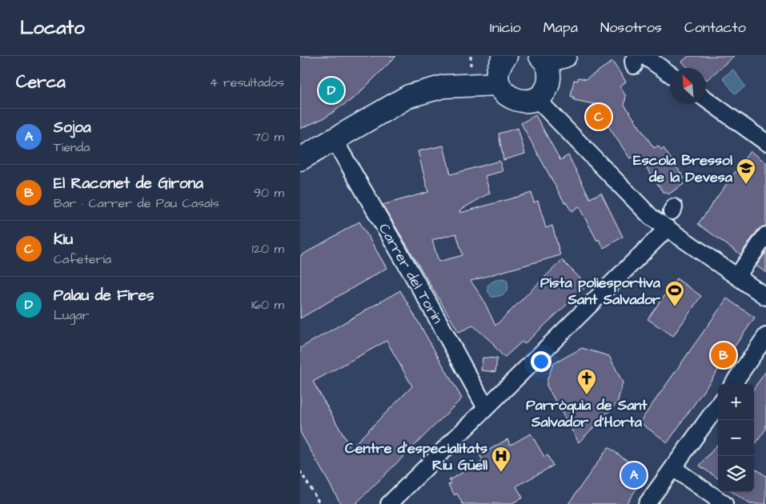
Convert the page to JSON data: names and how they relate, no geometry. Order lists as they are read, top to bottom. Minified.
{"streets":{"street":["Carrer del Torín"]},"places":{"school or university":["Escola Bressol de la Devesa"],"sports":["Pista poliesportiva Sant Salvador"],"church":["Parròquia de Sant Salvador d'Horta"],"hospital":["Centre d'especialitats Riu Güell"]},"north":"top left","page":{"header":"Locato","nav":["Inicio","Mapa","Nosotros","Contacto"],"heading":["Cerca","4 resultados"],"pins":["D","C","B","A"],"list":[{"mark":"A","name":"Sojoa","note":"Tienda","value":"70 m"},{"mark":"B","name":"El Raconet de Girona","note":"Bar · Carrer de Pau Casals","value":"90 m"},{"mark":"C","name":"Kiu","note":"Cafetería","value":"120 m"},{"mark":"D","name":"Palau de Fires","note":"Lugar","value":"160 m"}],"map_buttons":["+","−"]}}
